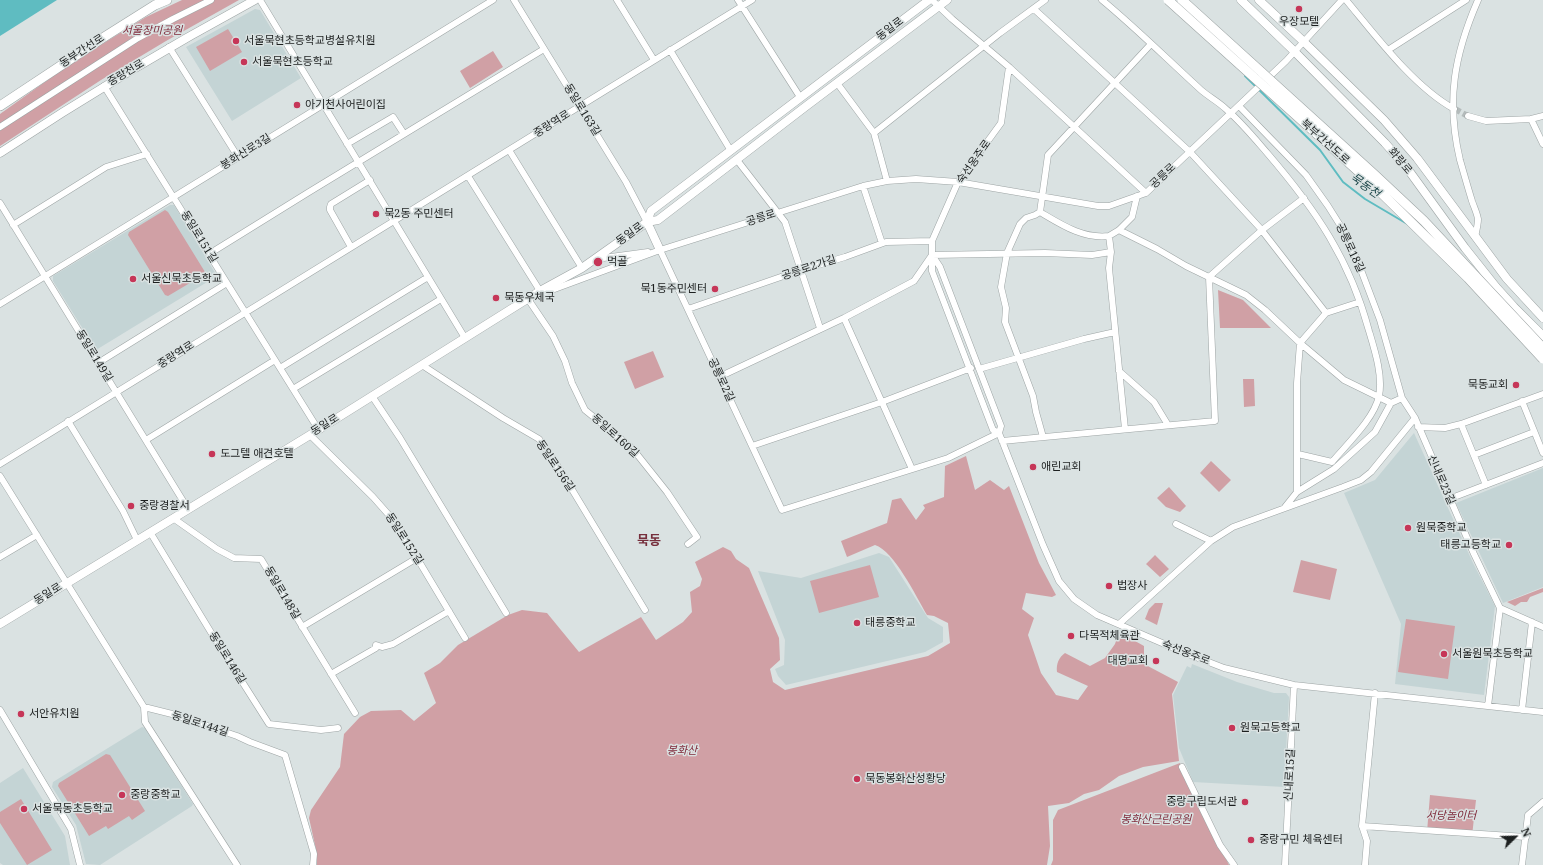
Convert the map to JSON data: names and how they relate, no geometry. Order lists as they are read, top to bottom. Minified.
{"streets":{"highway":["동부간선로","북부간선도로"],"main road":["동일로","중랑천로","화랑로"],"street":["동일로163길","중랑역로","봉화산로3길","숙선옹주로","공릉로","동일로151길","공릉로18길","공릉로2가길","동일로149길","공릉로2길","동일로160길","동일로156길","신내로23길","동일로152길","동일로148길","동일로146길","동일로144길","신내로15길"]},"crossings":[["동일로","동일로163길"],["동일로","공릉로"],["동일로","동일로151길"],["동일로","동일로149길"],["동일로","동일로160길"],["동일로","동일로156길"],["동일로","동일로152길"],["동일로","동일로148길"],["동일로","동일로146길"],["중랑천로","동일로151길"],["동일로163길","중랑역로"],["중랑역로","동일로151길"],["중랑역로","동일로149길"],["봉화산로3길","동일로151길"],["봉화산로3길","동일로149길"],["화랑로","공릉로"],["숙선옹주로","공릉로"],["숙선옹주로","공릉로2가길"],["숙선옹주로","신내로15길"],["공릉로","공릉로18길"],["공릉로","공릉로2길"],["공릉로","동일로160길"],["공릉로18길","신내로23길"],["공릉로2가길","공릉로2길"]],"districts":["묵동"],"water":["묵동천"],"parks":["서울장미공원","봉화산","서당놀이터","봉화산근린공원"],"places":["우장모텔","서울묵현초등학교병설유치원","서울묵현초등학교","아기천사어린이집","묵2동 주민센터","먹골","서울신묵초등학교","묵1동주민센터","묵동우체국","묵동교회","도그텔 애견호텔","애린교회","중랑경찰서","원묵중학교","태릉고등학교","법장사","태릉중학교","다목적체육관","서울원묵초등학교","대명교회","서안유치원","원묵고등학교","묵동봉화산성황당","중랑중학교","중랑구립도서관","서울묵동초등학교","중랑구민 체육센터"],"north":"top right"}
